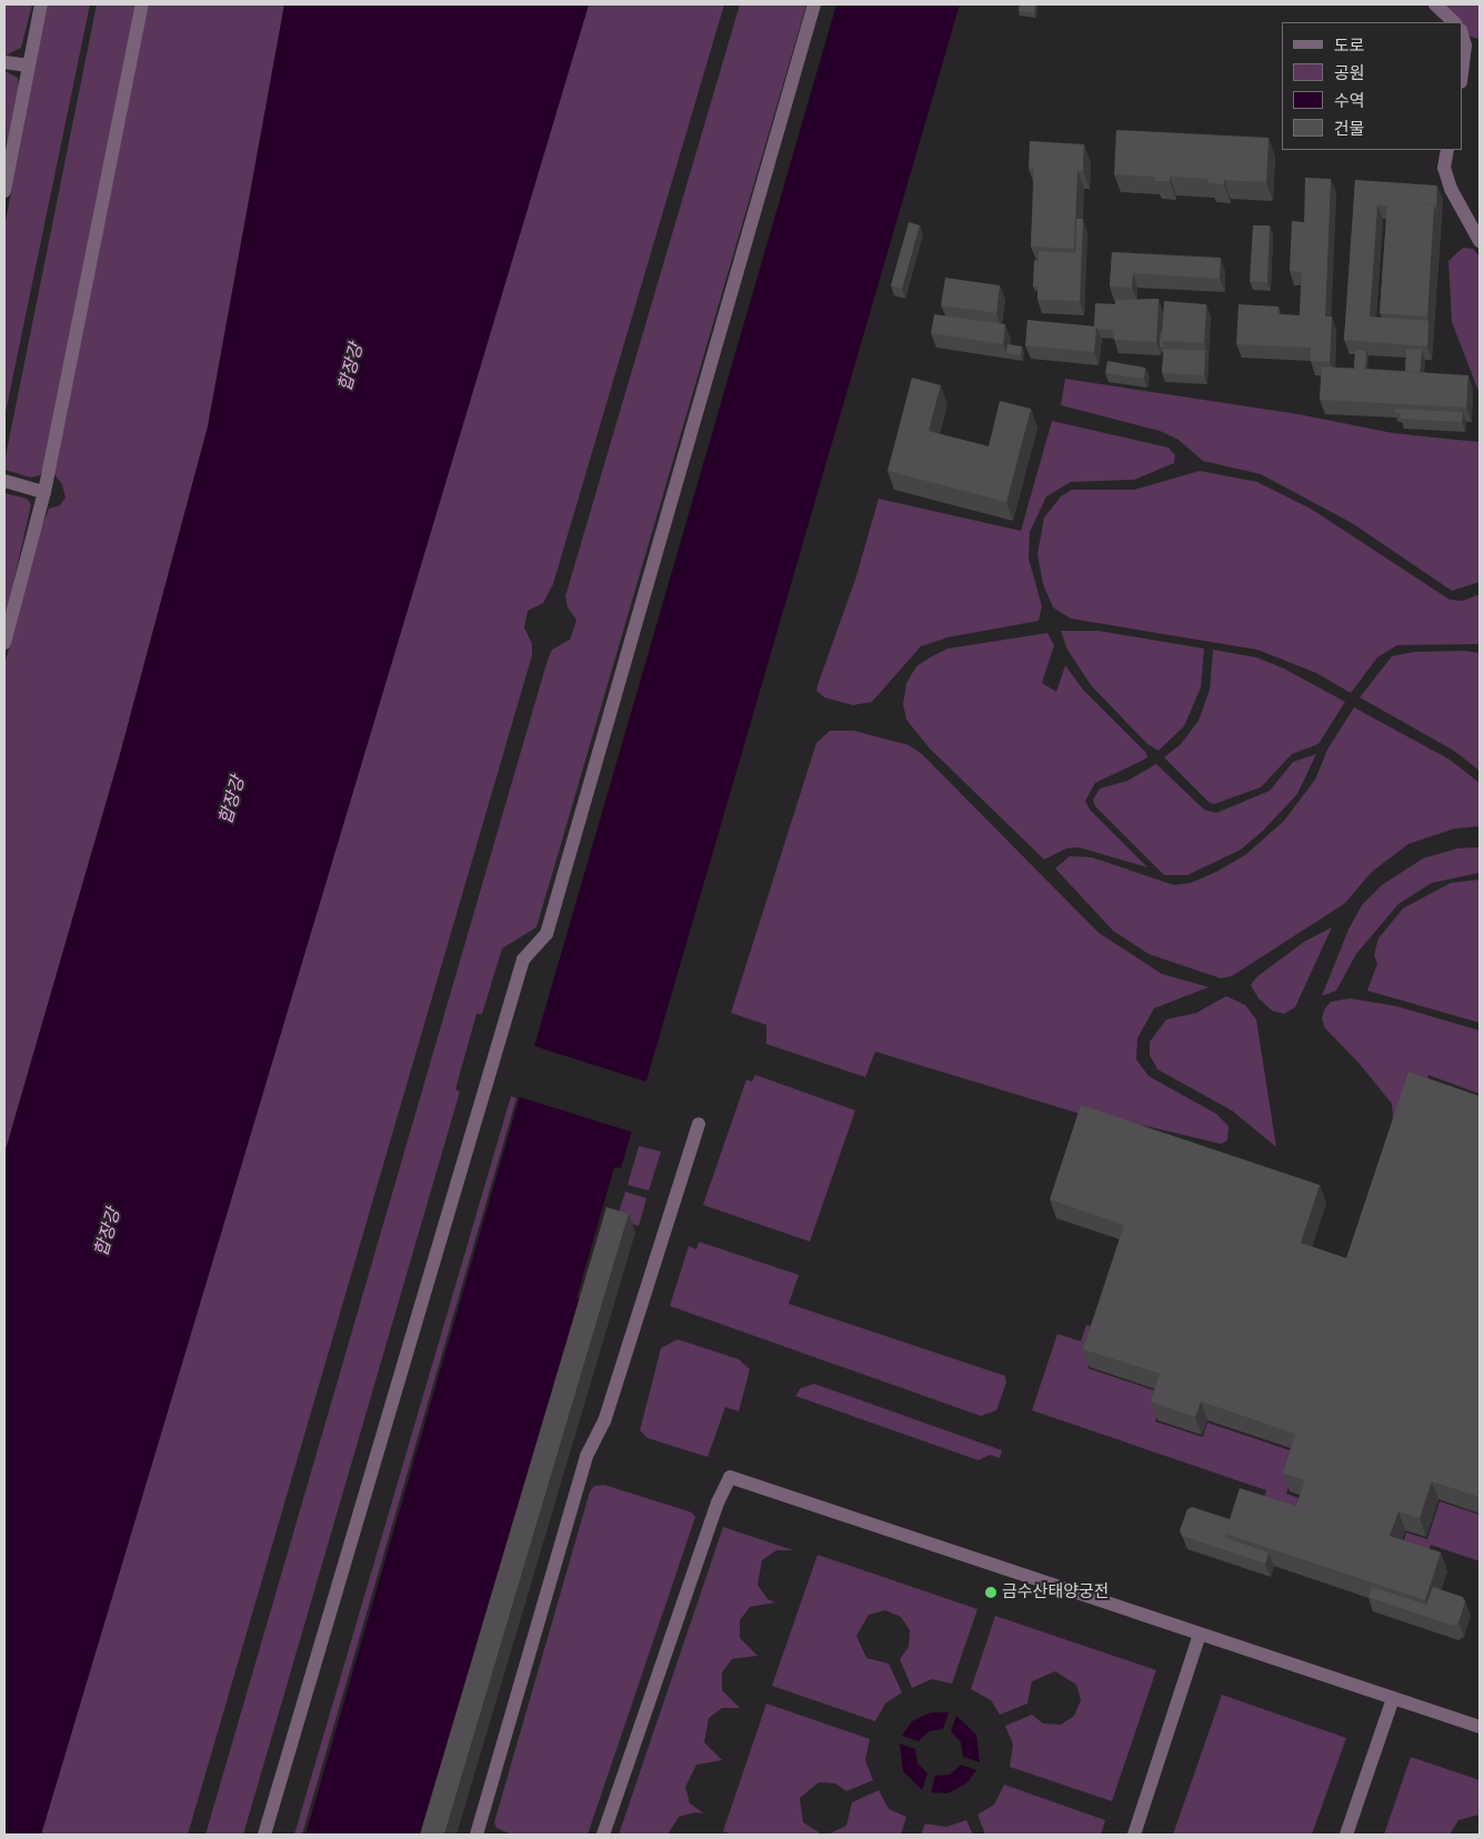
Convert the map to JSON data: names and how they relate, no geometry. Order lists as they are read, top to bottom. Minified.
{"water":["합장강"],"places":["금수산태양궁전"],"legend":["도로","공원","수역","건물"]}
